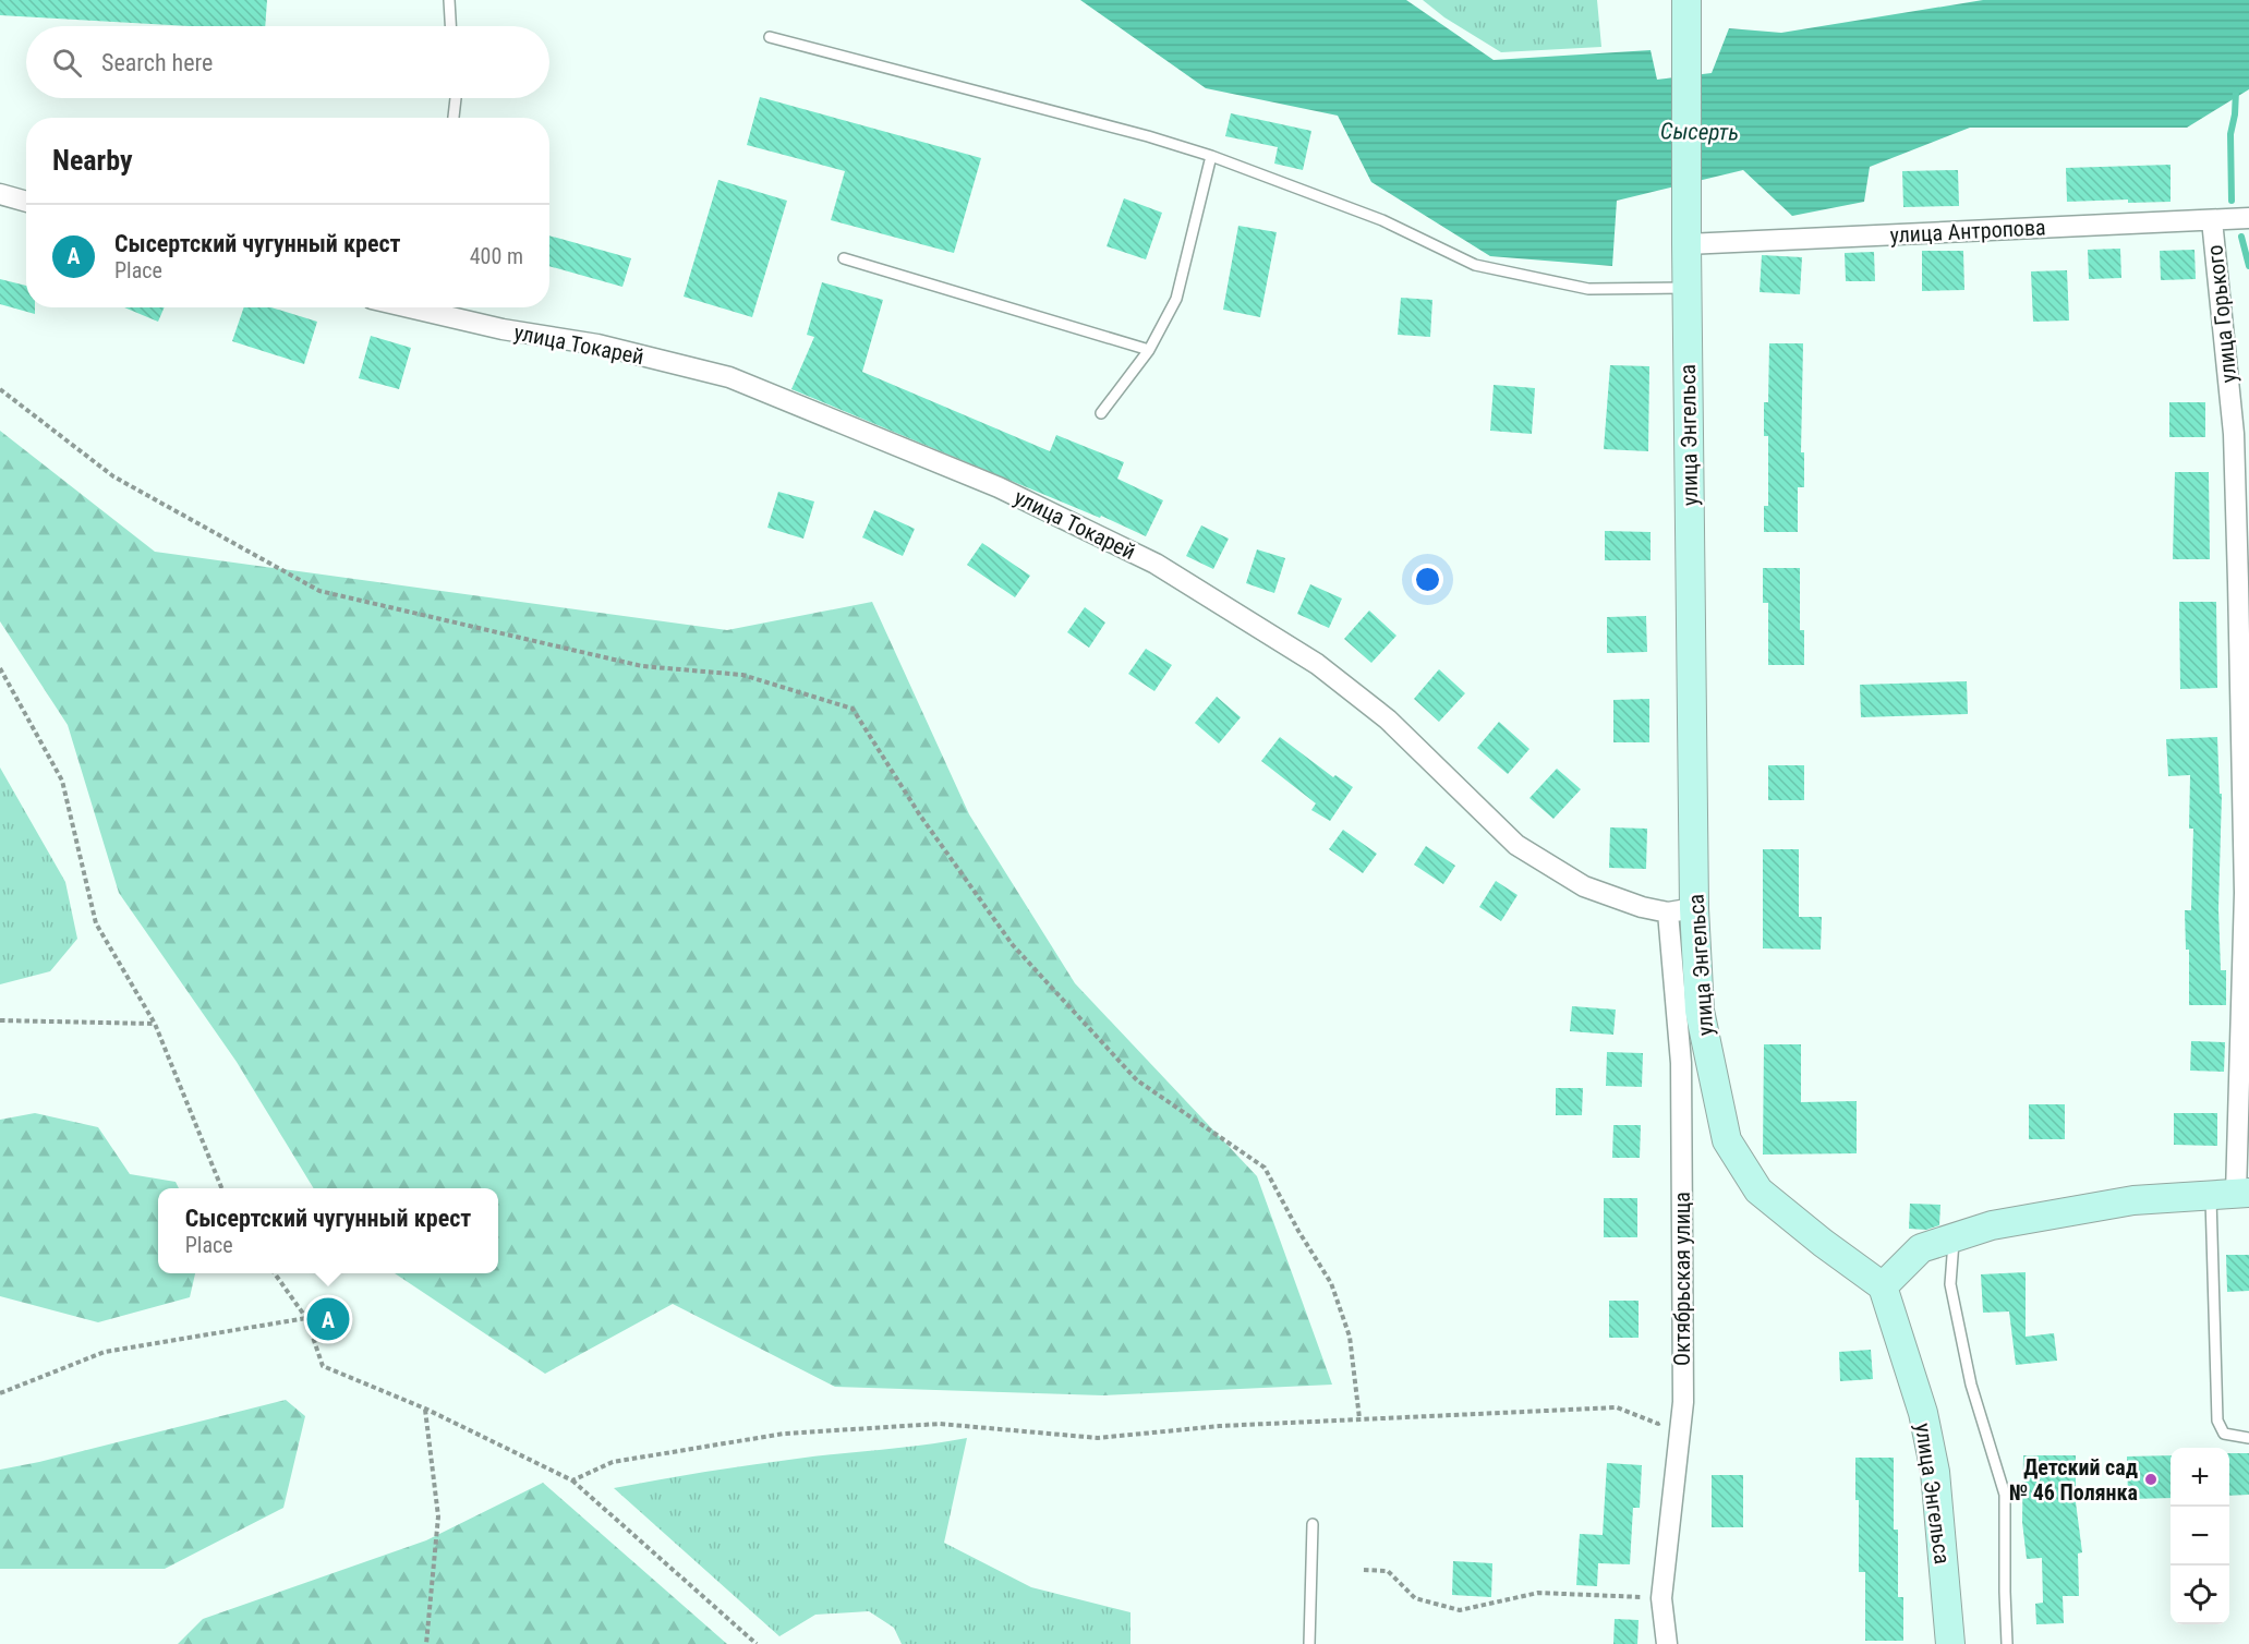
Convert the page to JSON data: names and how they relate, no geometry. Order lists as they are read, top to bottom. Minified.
{"streets":{"street":["улица Антропова","улица Горького","улица Токарей","улица Энгельса","Октябрьская улица"]},"crossings":[["улица Антропова","улица Горького"],["улица Антропова","улица Энгельса"],["улица Токарей","улица Энгельса"],["улица Энгельса","Октябрьская улица"]],"water":["Сысерть"],"places":["Детский сад № 46 Полянка"],"page":{"search":"Search here","heading":"Nearby","list":[{"mark":"A","name":"Сысертский чугунный крест","note":"Place","value":"400 m"}],"popup":["Сысертский чугунный крест","Place"],"pins":"A","map_buttons":["+","−"]}}
